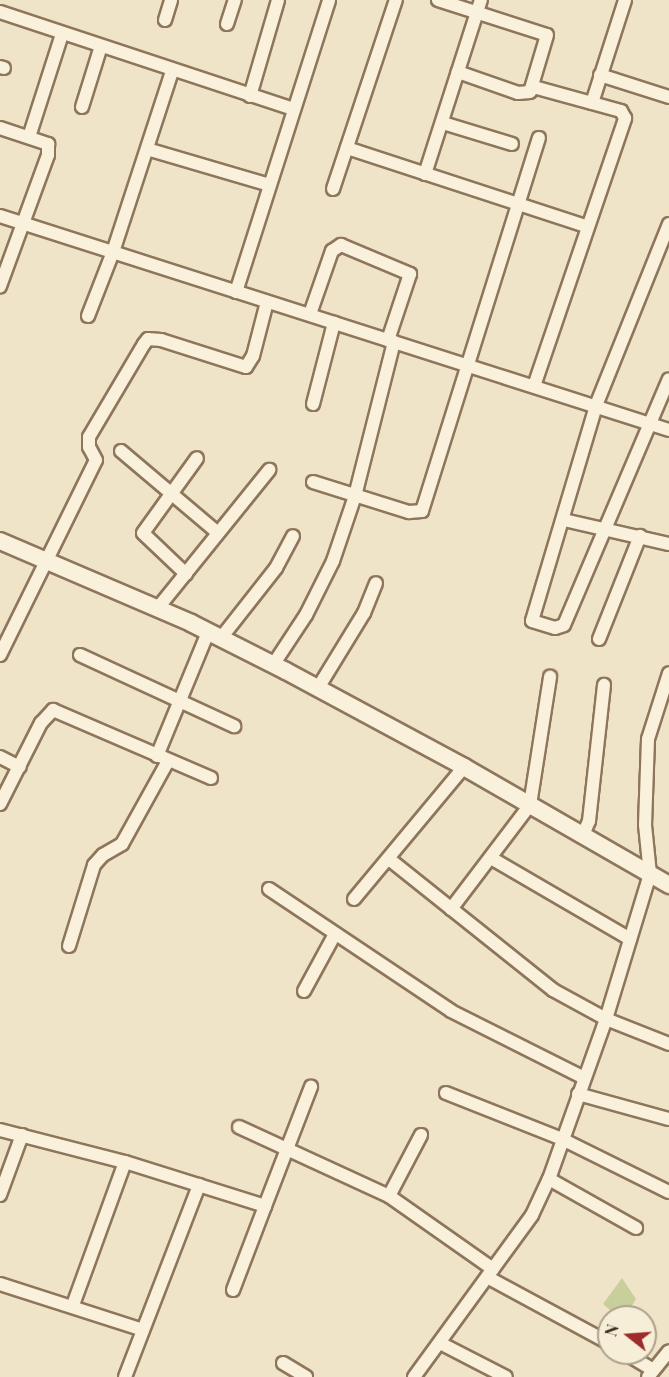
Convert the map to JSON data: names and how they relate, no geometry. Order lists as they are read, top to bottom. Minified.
{"north":"left"}
